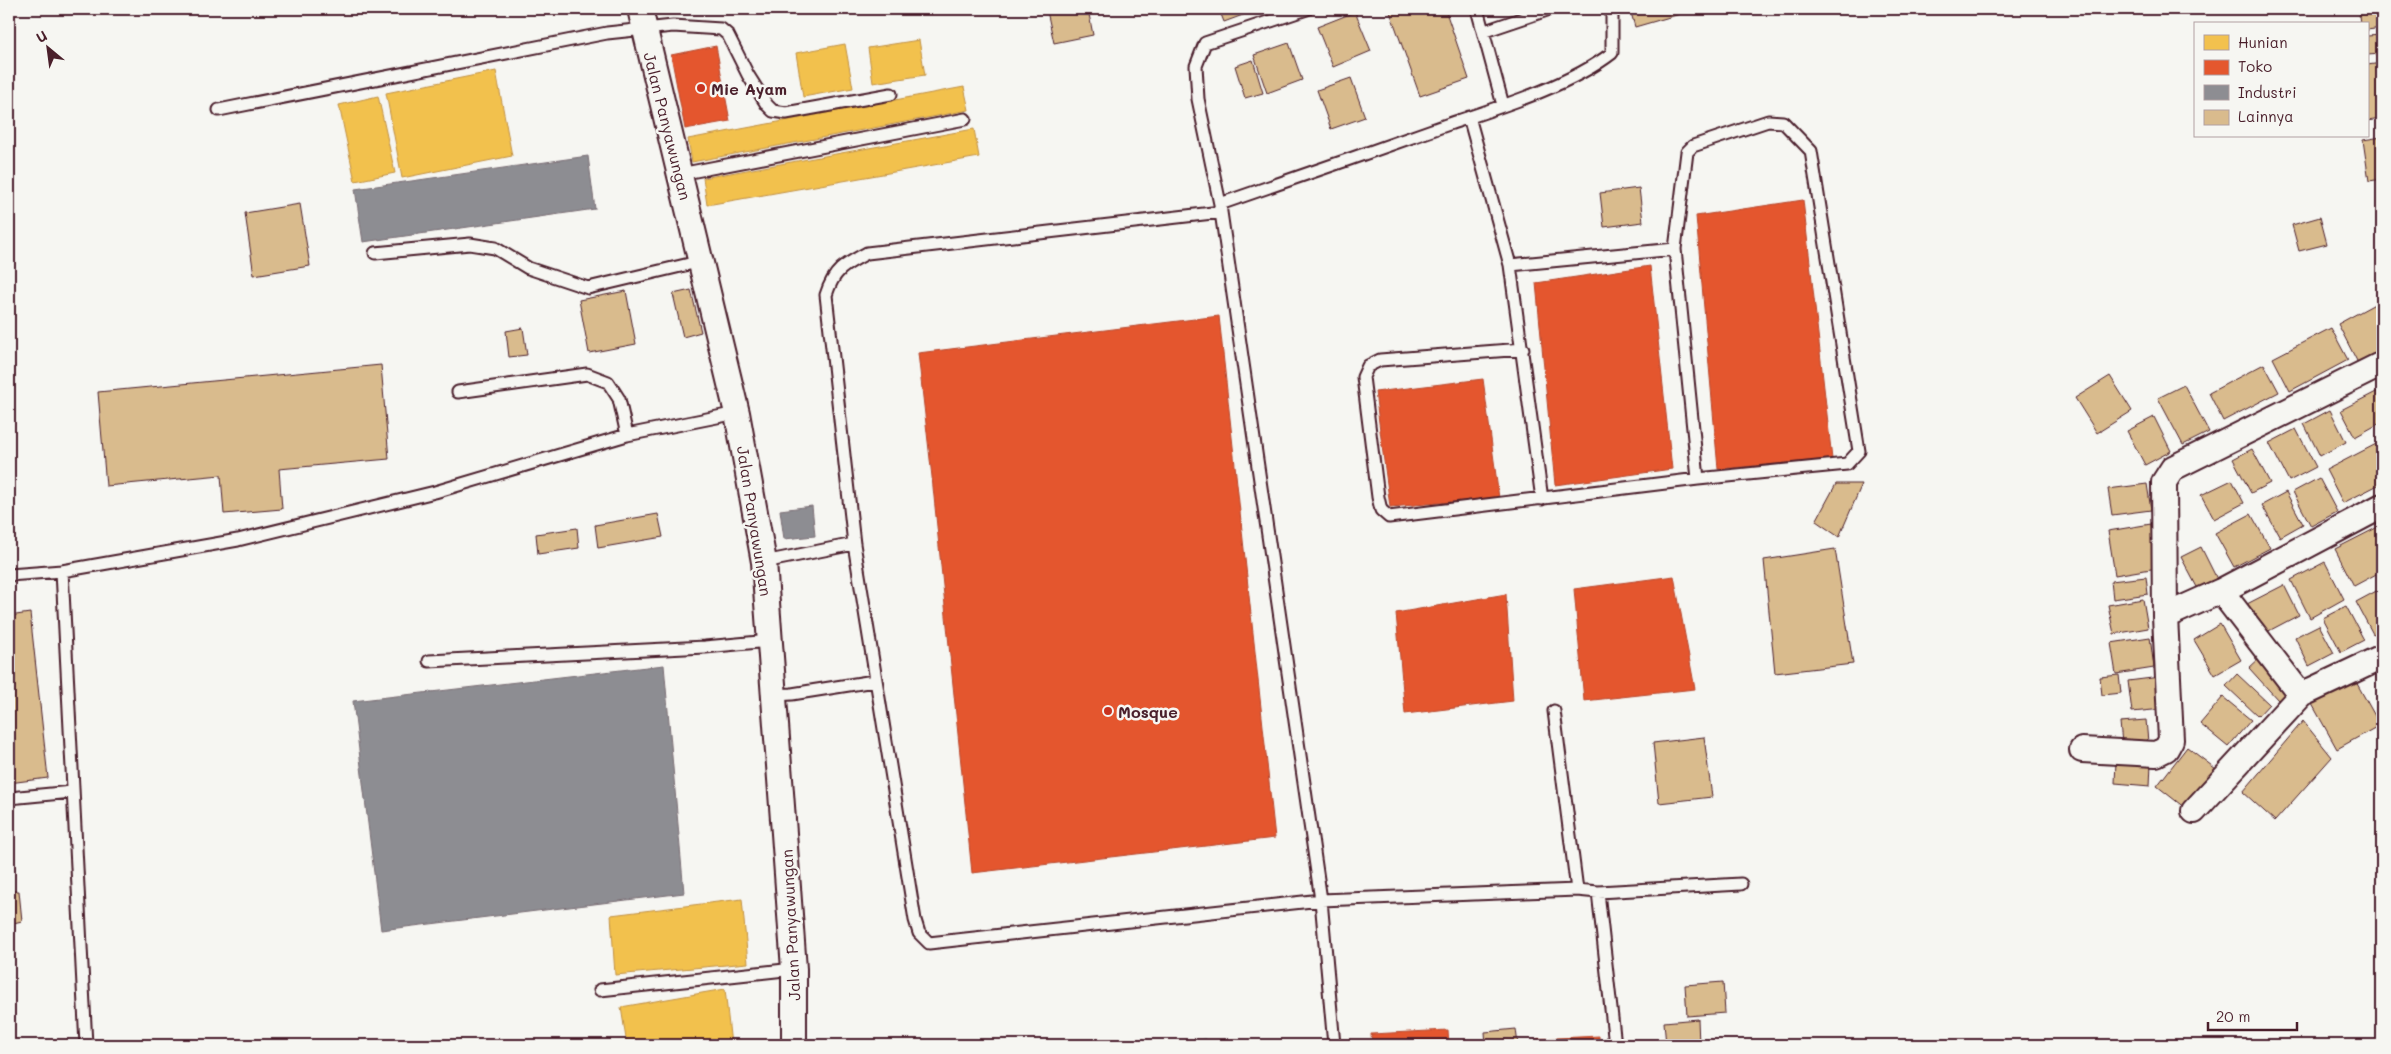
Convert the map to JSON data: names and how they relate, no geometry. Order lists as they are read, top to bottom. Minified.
{"streets":{"street":["Jalan Panyawungan"]},"places":["Mie Ayam","Mosque"],"legend":["Hunian","Toko","Industri","Lainnya"],"scale_bar":"20 m","north":"top left"}
